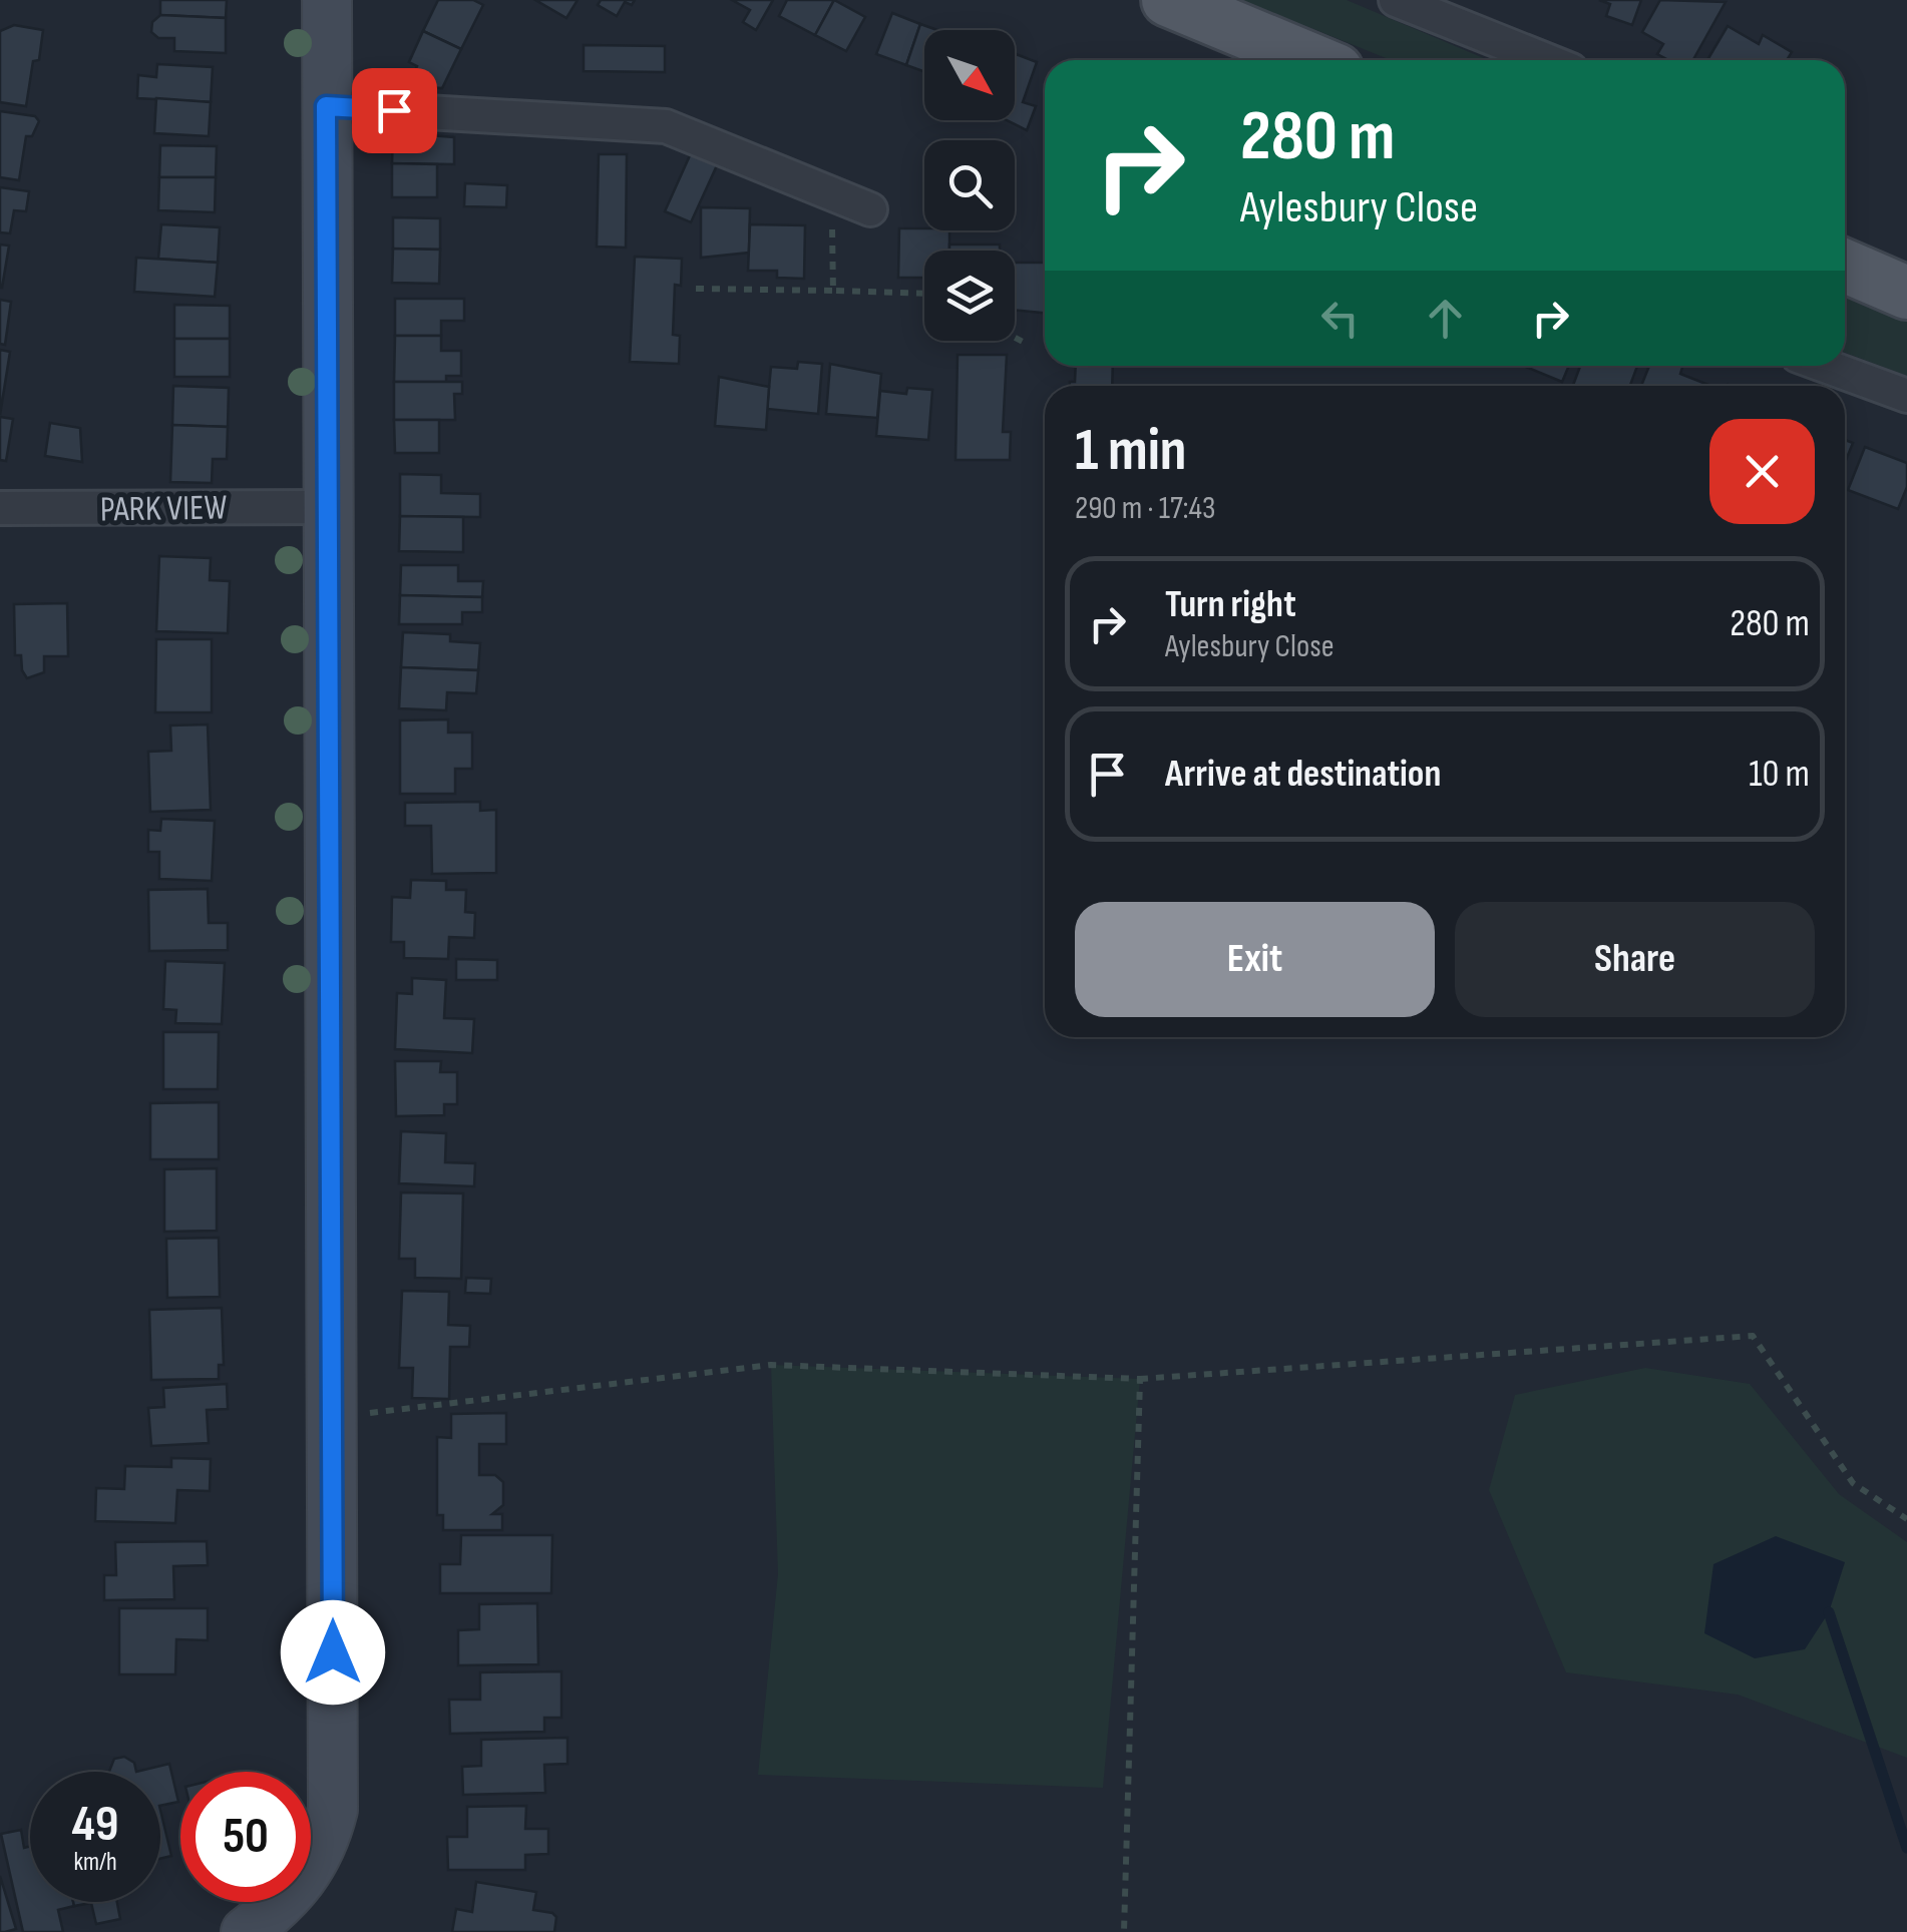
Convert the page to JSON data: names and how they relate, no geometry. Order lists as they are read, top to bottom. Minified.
{"streets":{"street":["PARK VIEW"]},"north":"bottom right","page":{"turn":["280 m","Aylesbury Close"],"heading":["1 min","290 m · 17:43"],"list":[{"name":"Turn right","note":"Aylesbury Close","value":"280 m"},{"name":"Arrive at destination","value":"10 m"}],"buttons":["Exit","Share"],"speed":"49 km/h","limit":"50"}}
